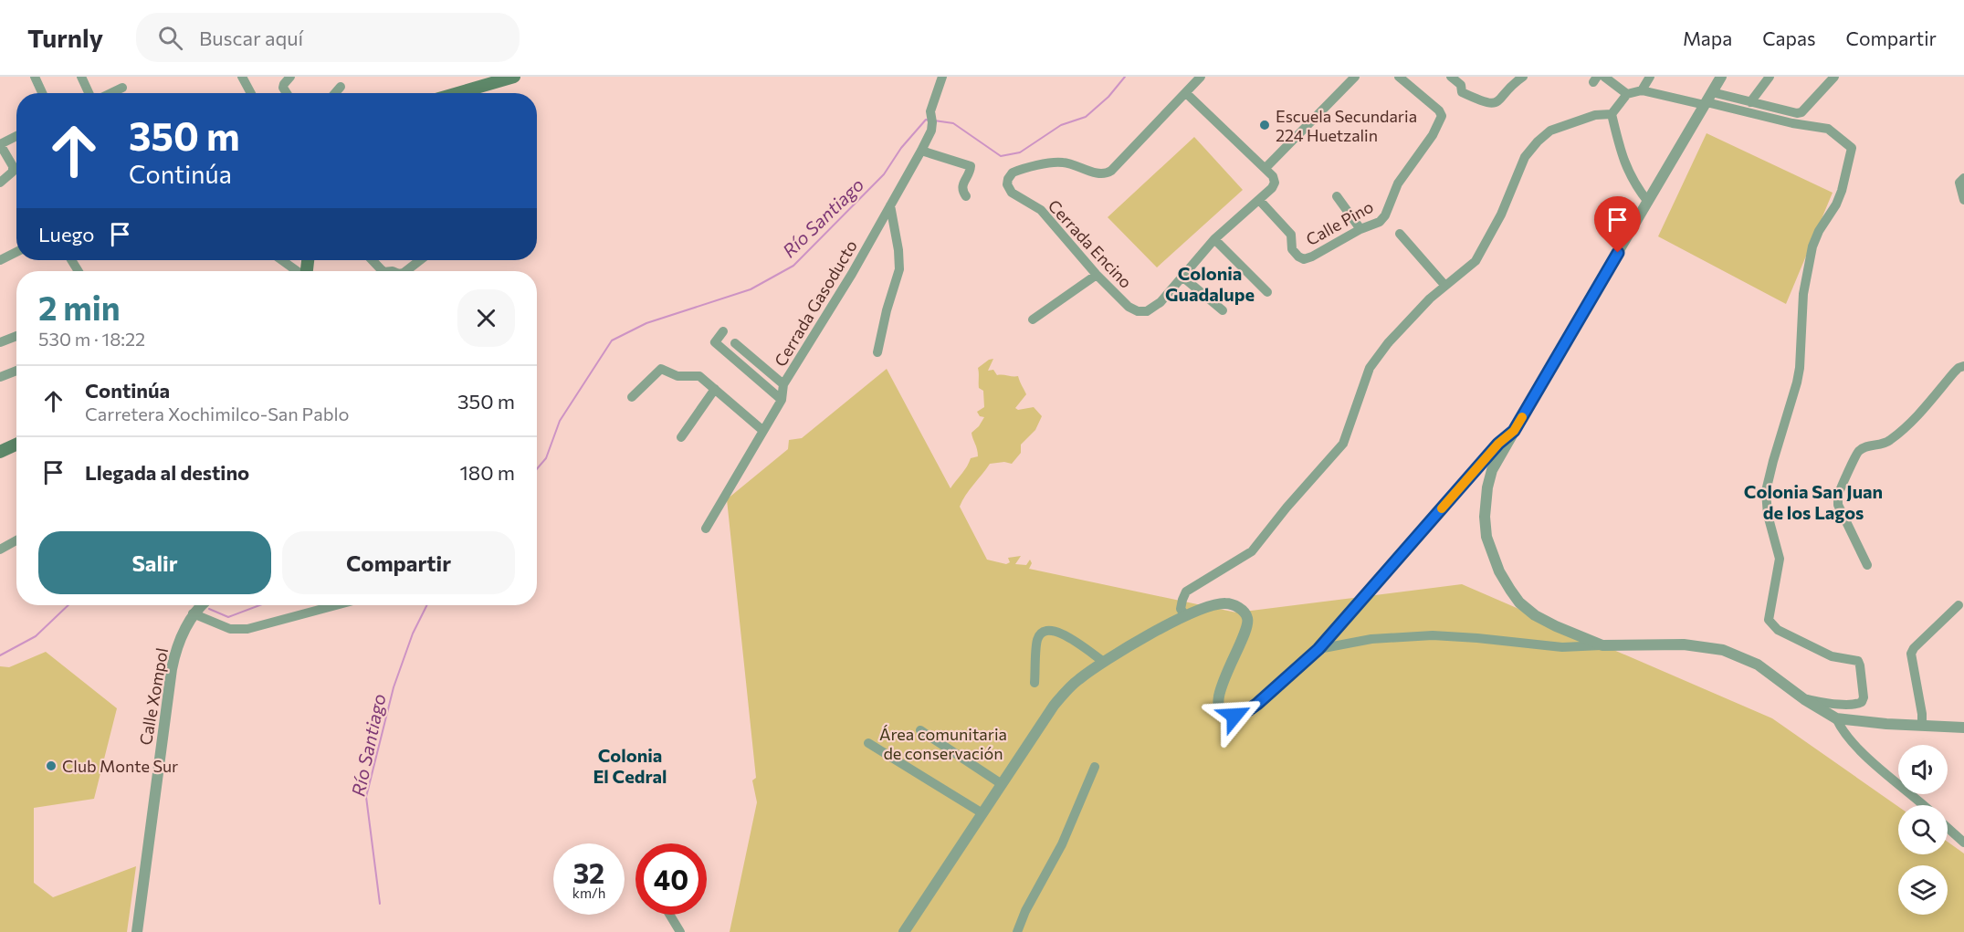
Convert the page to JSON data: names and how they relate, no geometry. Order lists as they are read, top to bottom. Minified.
{"streets":{"street":["Calle Pino","Cerrada Encino","Cerrada Gasoducto","Calle Xompol"]},"districts":["Colonia Guadalupe","Colonia San Juan de los Lagos","Colonia El Cedral"],"water":["Río Santiago"],"parks":["Área comunitaria de conservación"],"places":["Escuela Secundaria 224 Huetzalin","Club Monte Sur"],"page":{"header":"Turnly","search":"Buscar aquí","nav":["Mapa","Capas","Compartir"],"turn":["350 m","Continúa"],"then":"Luego","heading":["2 min","530 m · 18:22"],"list":[{"name":"Continúa","note":"Carretera Xochimilco-San Pablo","value":"350 m"},{"name":"Llegada al destino","value":"180 m"}],"buttons":["Salir","Compartir"],"speed":"32 km/h","limit":"40"}}
